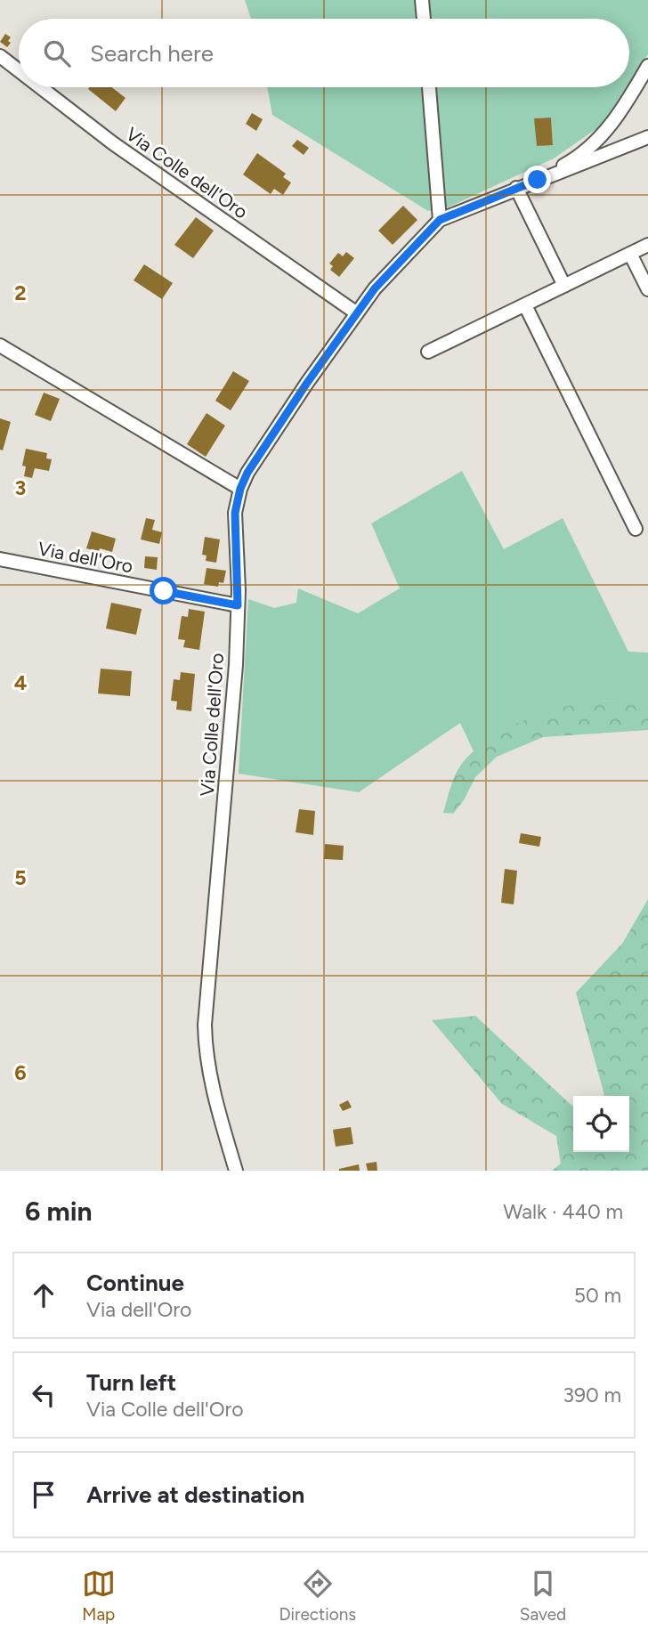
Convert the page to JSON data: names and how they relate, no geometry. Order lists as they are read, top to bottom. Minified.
{"streets":{"street":["Via Colle dell'Oro","Via dell'Oro"]},"crossings":[["Via Colle dell'Oro","Via dell'Oro"]],"page":{"search":"Search here","heading":["6 min","Walk · 440 m"],"list":[["Continue","Via dell'Oro","50 m"],["Turn left","Via Colle dell'Oro","390 m"],"Arrive at destination"],"nav":["Map","Directions","Saved"]},"grid":{"rows":["2","3","4","5","6"]}}
